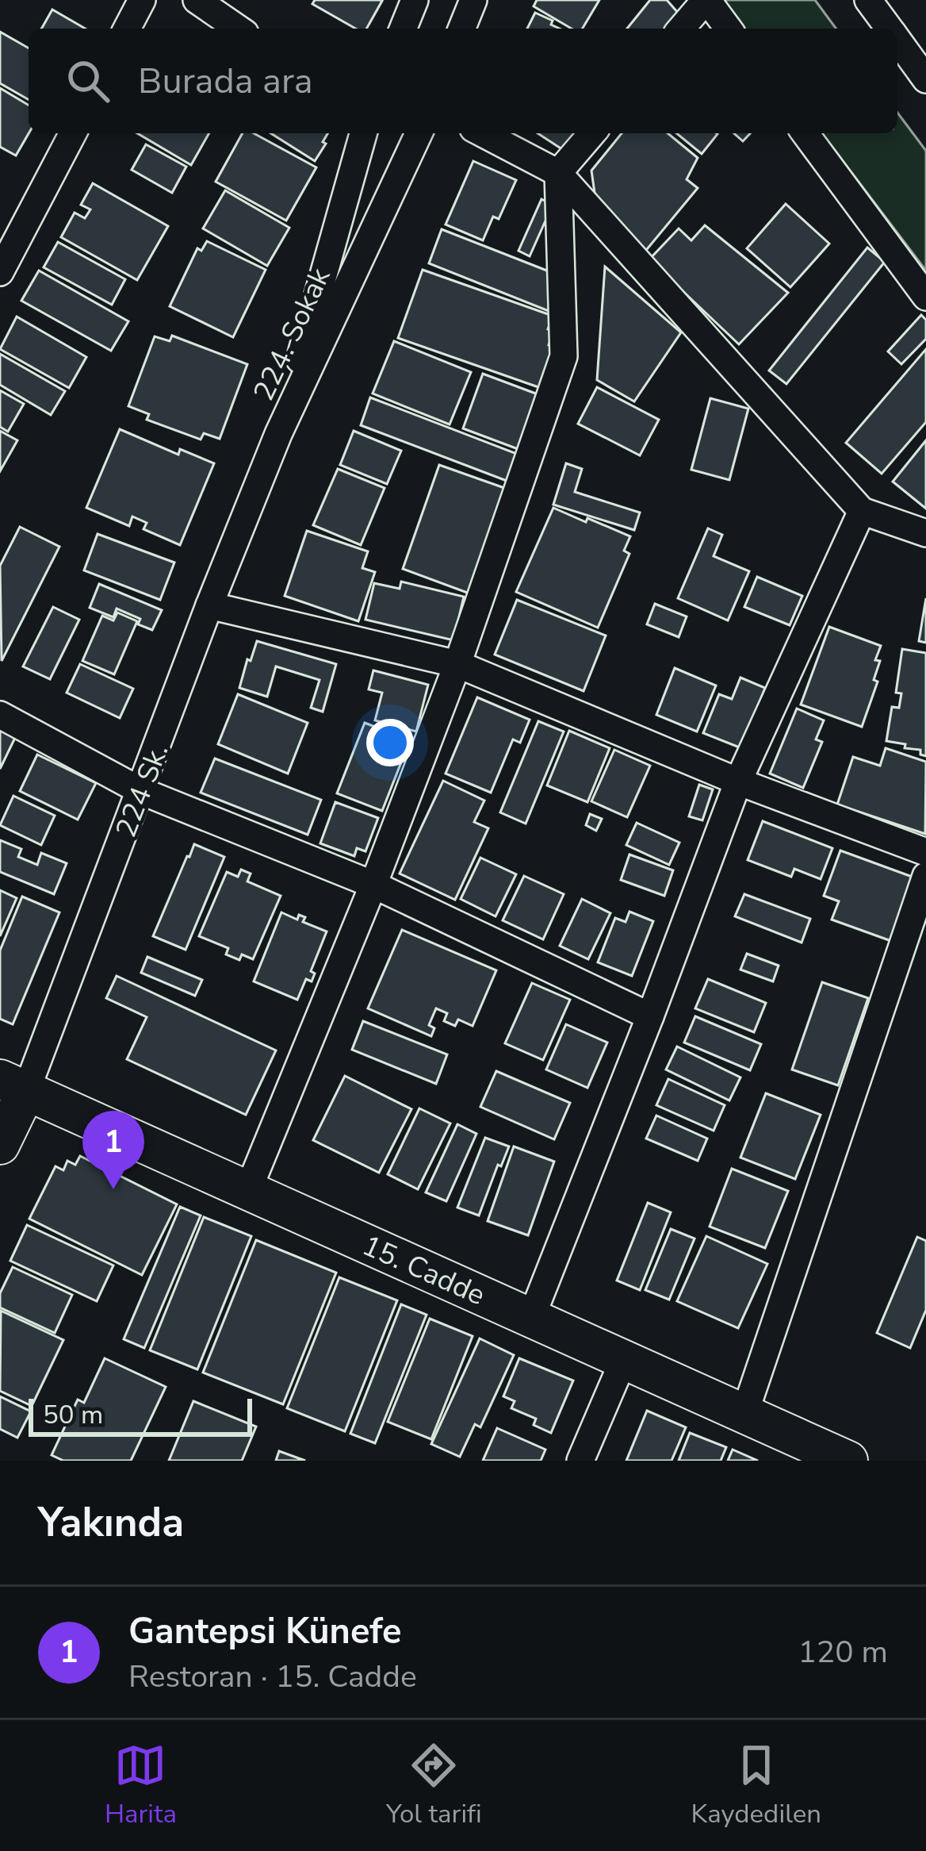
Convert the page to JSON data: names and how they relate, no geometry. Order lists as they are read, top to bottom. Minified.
{"streets":{"main road":["224 Sk.","15. Cadde"],"street":["224. Sokak"]},"crossings":[["224. Sokak","224 Sk."],["224 Sk.","15. Cadde"]],"scale_bar":"50 m","page":{"search":"Burada ara","pins":"1","scale":"50 m","heading":"Yakında","list":[{"mark":"1","name":"Gantepsi Künefe","note":"Restoran · 15. Cadde","value":"120 m"}],"nav":["Harita","Yol tarifi","Kaydedilen"]}}
